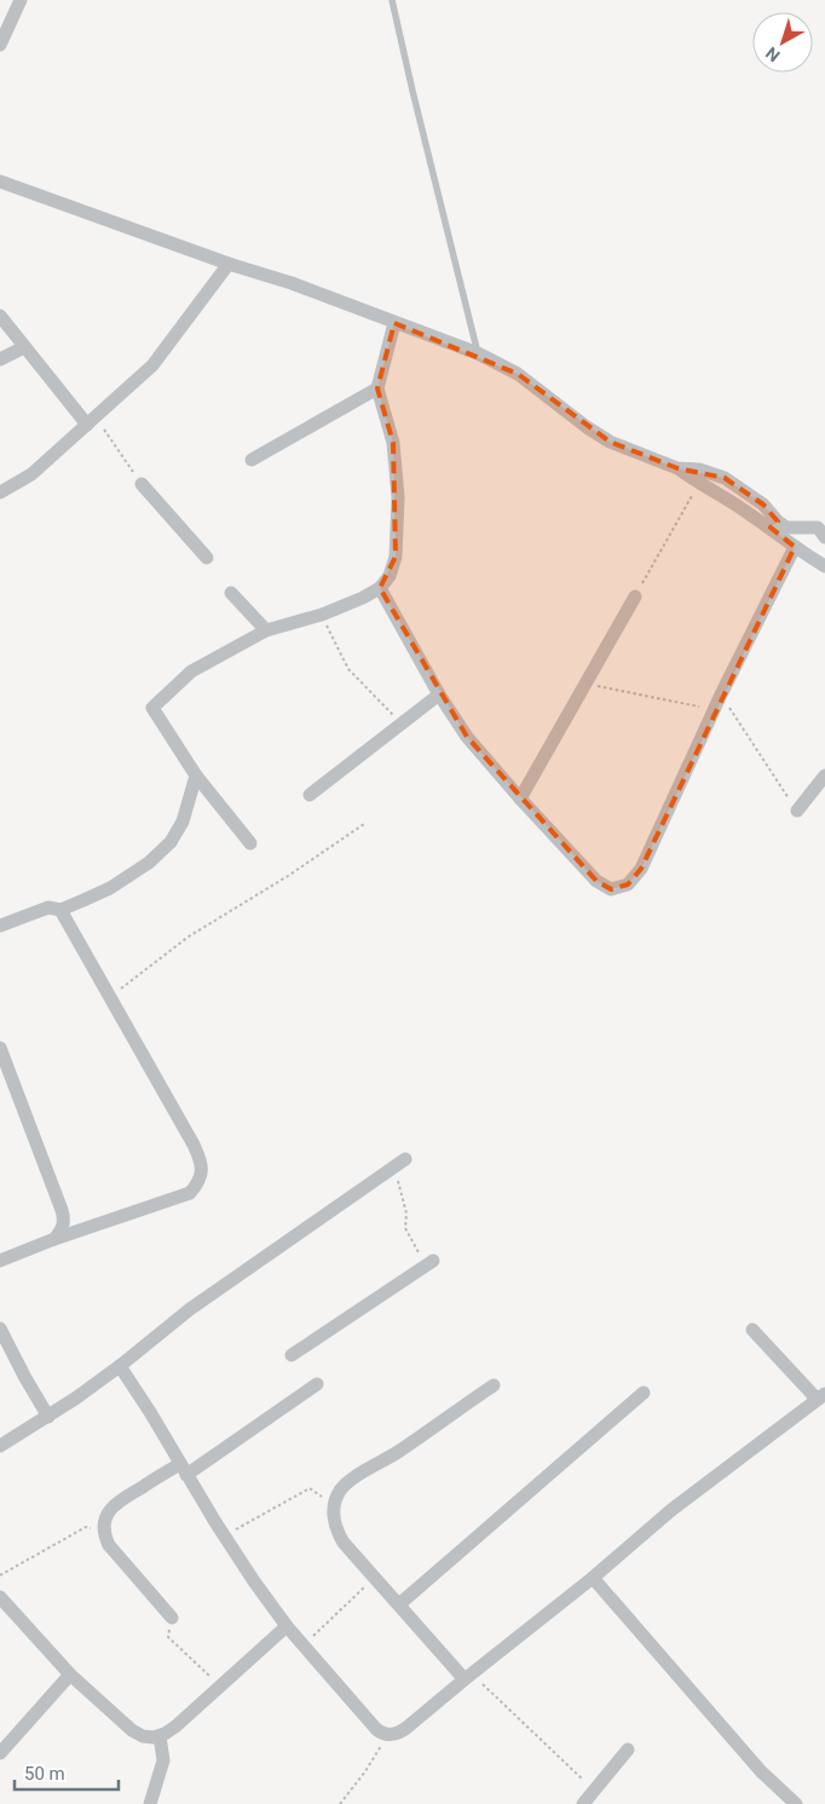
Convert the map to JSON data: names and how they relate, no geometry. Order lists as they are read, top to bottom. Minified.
{"scale_bar":"50 m","north":"bottom left"}
